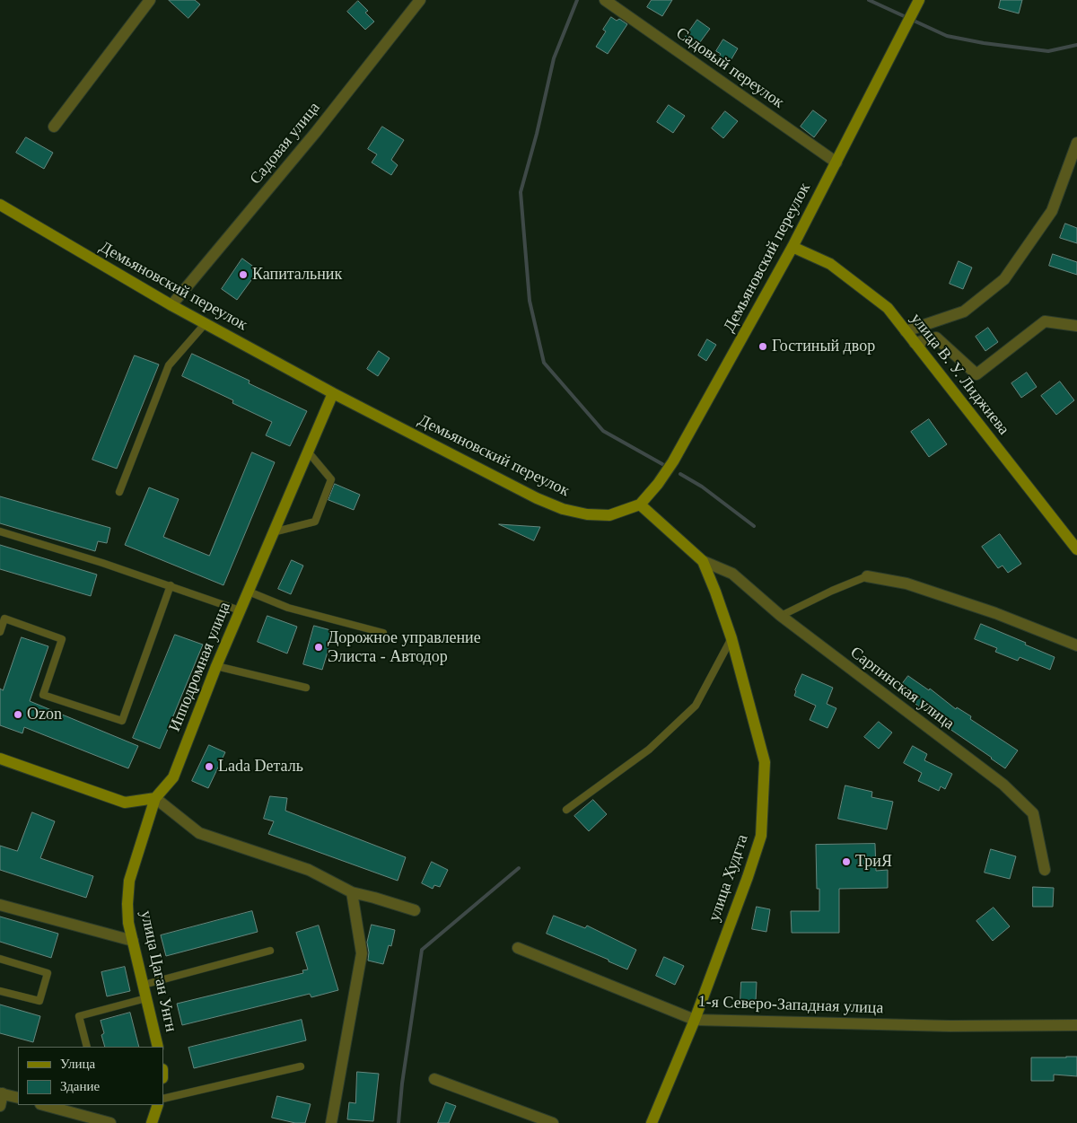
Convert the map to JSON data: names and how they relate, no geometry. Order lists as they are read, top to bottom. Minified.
{"streets":{"street":["Садовый переулок","Садовая улица","Демьяновский переулок","улица В. У. Лиджиева","Ипподромная улица","Сарпинская улица","улица Худгта","улица Цаган Унгн","1-я Северо-Западная улица"]},"crossings":[["Садовый переулок","Демьяновский переулок"],["Садовая улица","Демьяновский переулок"],["Демьяновский переулок","улица В. У. Лиджиева"],["Демьяновский переулок","Ипподромная улица"],["Демьяновский переулок","улица Худгта"],["Ипподромная улица","улица Цаган Унгн"],["Сарпинская улица","улица Худгта"],["улица Худгта","1-я Северо-Западная улица"]],"places":["Капитальник","Гостиный двор","Дорожное управление Элиста - Автодор","Ozon","Lada Dеталь","ТриЯ"],"legend":["Улица","Здание"]}
